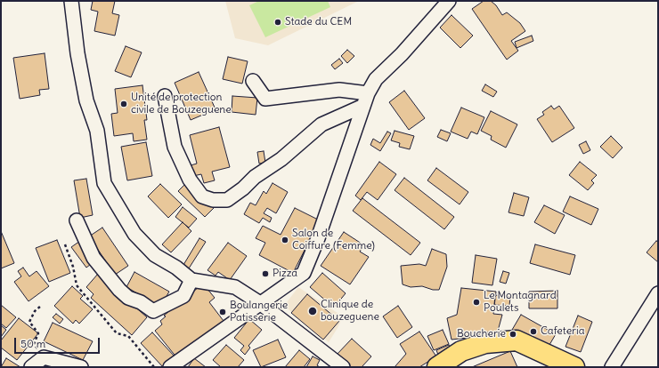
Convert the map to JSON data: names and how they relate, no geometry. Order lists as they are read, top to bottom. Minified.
{"places":["Stade du CEM","Unité de protection civile de Bouzeguene","Salon de Coiffure (Femme)","Pizza","Le Montagnard Poulets","Clinique de bouzeguene","Boulangerie Patisserie","Cafeteria","Boucherie"],"scale_bar":"50 m"}
